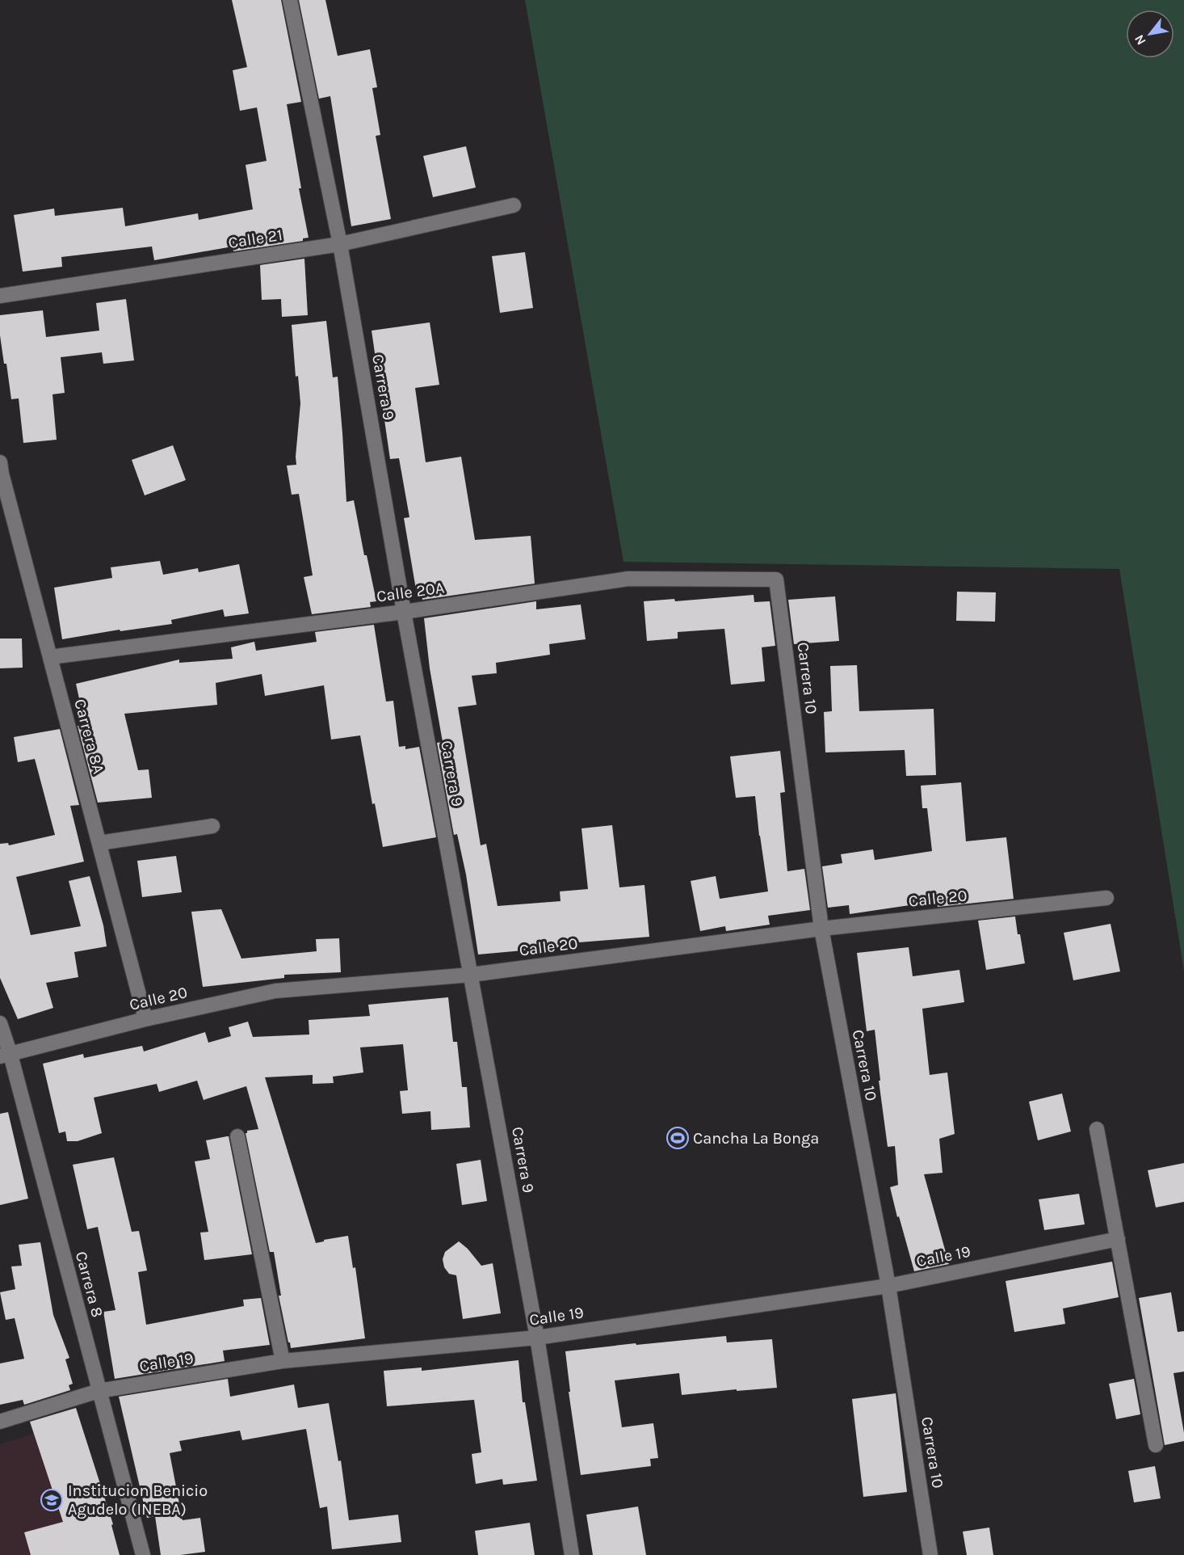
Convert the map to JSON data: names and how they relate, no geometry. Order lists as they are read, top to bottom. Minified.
{"streets":{"street":["Calle 21","Carrera 9","Calle 20A","Carrera 10","Carrera 8A","Calle 20","Calle 19","Carrera 8"]},"crossings":[["Calle 21","Carrera 9"],["Carrera 9","Calle 20A"],["Carrera 9","Calle 20"],["Carrera 9","Calle 19"],["Calle 20A","Carrera 10"],["Calle 20A","Carrera 8A"],["Carrera 10","Calle 20"],["Carrera 10","Calle 19"],["Carrera 8A","Calle 20"],["Calle 20","Carrera 8"],["Calle 19","Carrera 8"]],"places":{"sports":["Cancha La Bonga"],"school or university":["Institucion Benicio Agudelo (INEBA)"]},"north":"bottom left"}
